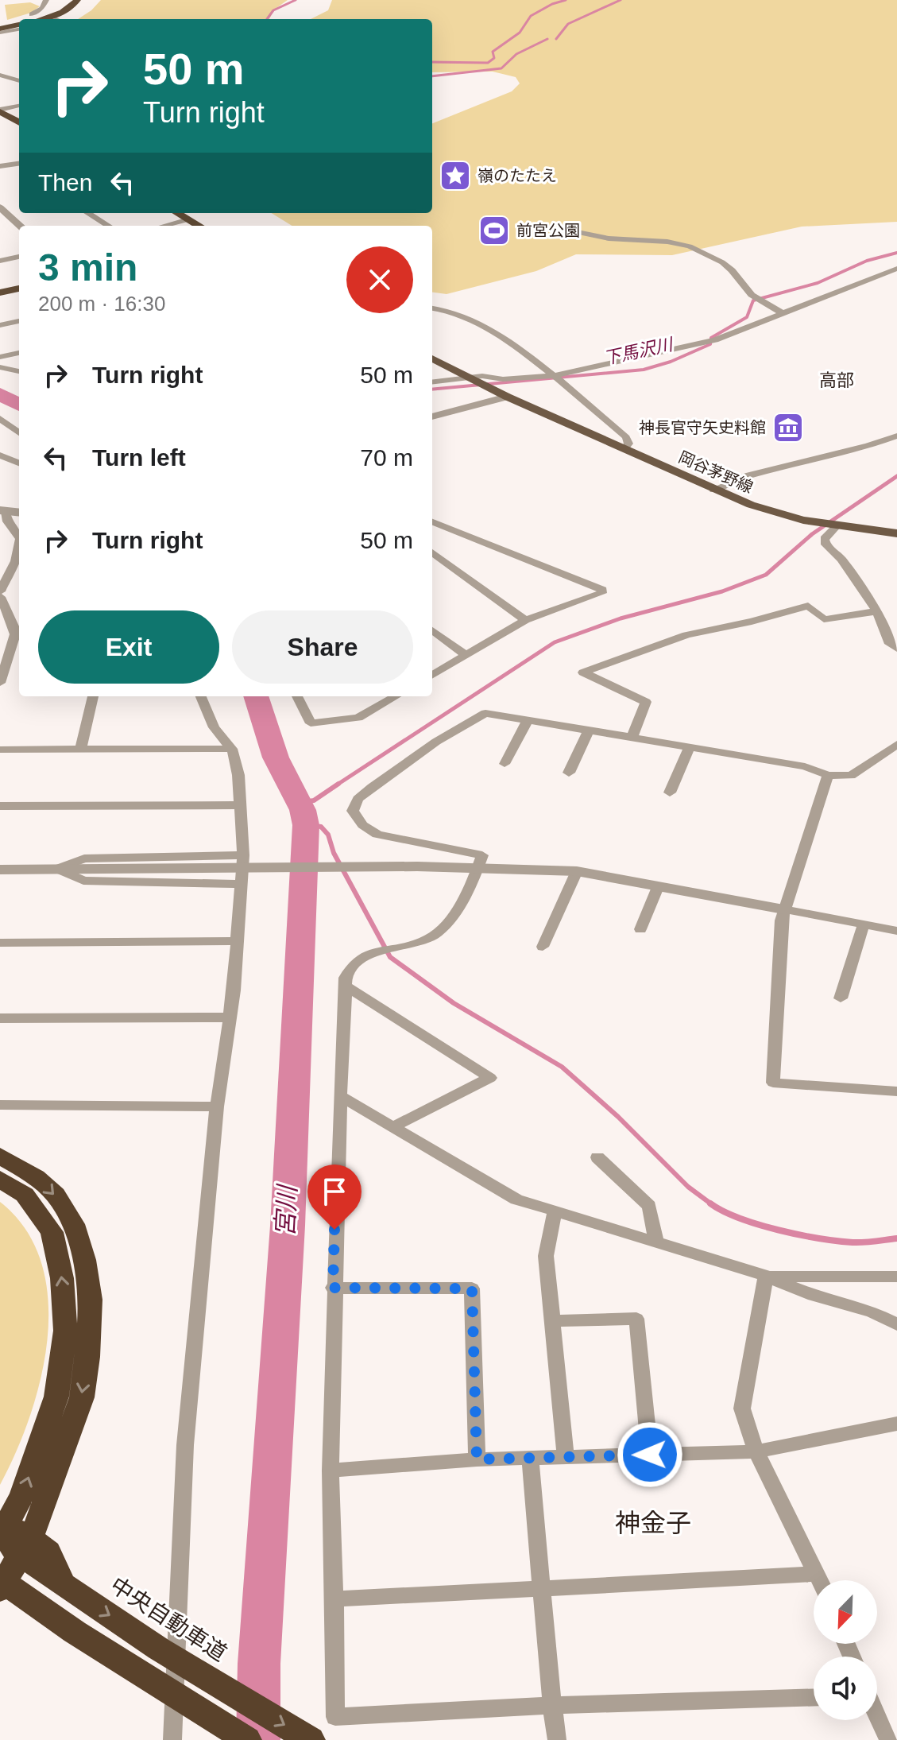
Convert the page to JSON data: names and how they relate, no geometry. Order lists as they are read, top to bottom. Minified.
{"streets":{"highway":["中央自動車道"],"main road":["岡谷茅野線"]},"districts":["高部","神金子"],"water":["下馬沢川","宮川"],"places":{"place":["嶺のたたえ"],"sports":["前宮公園"],"museum":["神長官守矢史料館"]},"north":"bottom left","page":{"turn":["50 m","Turn right"],"then":"Then","heading":["3 min","200 m · 16:30"],"list":[{"name":"Turn right","value":"50 m"},{"name":"Turn left","value":"70 m"},{"name":"Turn right","value":"50 m"}],"buttons":["Exit","Share"]}}
